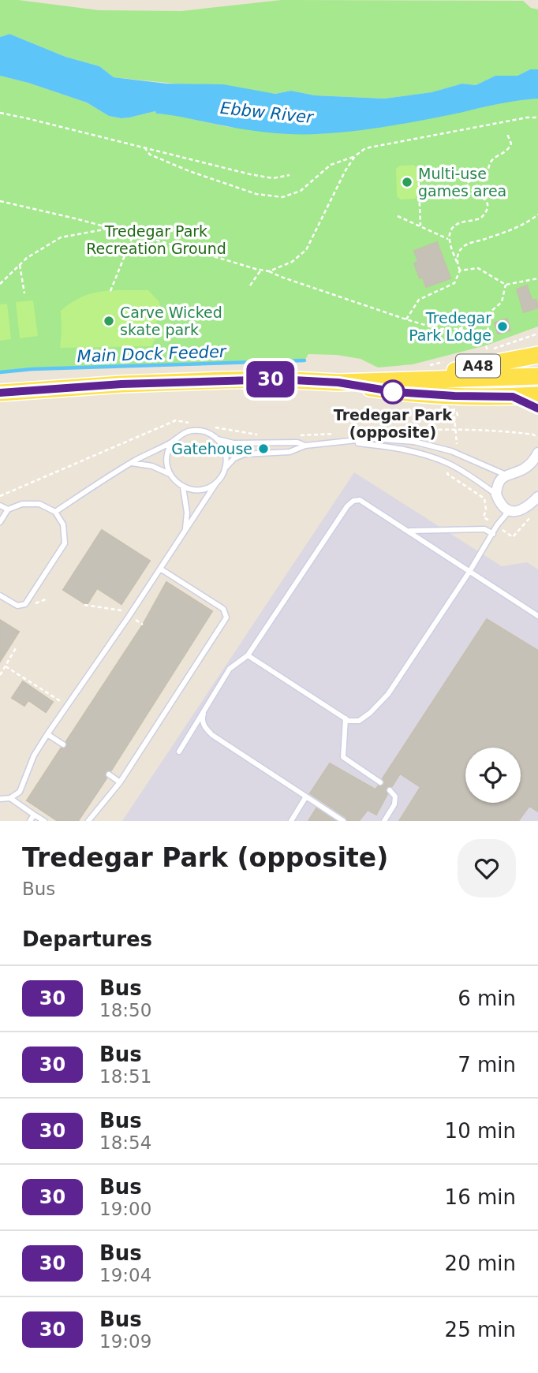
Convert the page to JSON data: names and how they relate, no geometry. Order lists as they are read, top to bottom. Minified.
{"streets":{"main road":["A48"]},"water":["Ebbw River","Main Dock Feeder"],"parks":["Tredegar Park Recreation Ground"],"places":["Multi-use games area","Carve Wicked skate park","Tredegar Park Lodge","Tredegar Park (opposite)","Gatehouse"],"lines":["bus line 30"],"page":{"on_map":"30","heading":[["Tredegar Park (opposite)","Bus"],"Departures"],"list":[{"mark":"30","name":"Bus","note":"18:50","value":"6 min"},{"mark":"30","name":"Bus","note":"18:51","value":"7 min"},{"mark":"30","name":"Bus","note":"18:54","value":"10 min"},{"mark":"30","name":"Bus","note":"19:00","value":"16 min"},{"mark":"30","name":"Bus","note":"19:04","value":"20 min"},{"mark":"30","name":"Bus","note":"19:09","value":"25 min"}]}}
